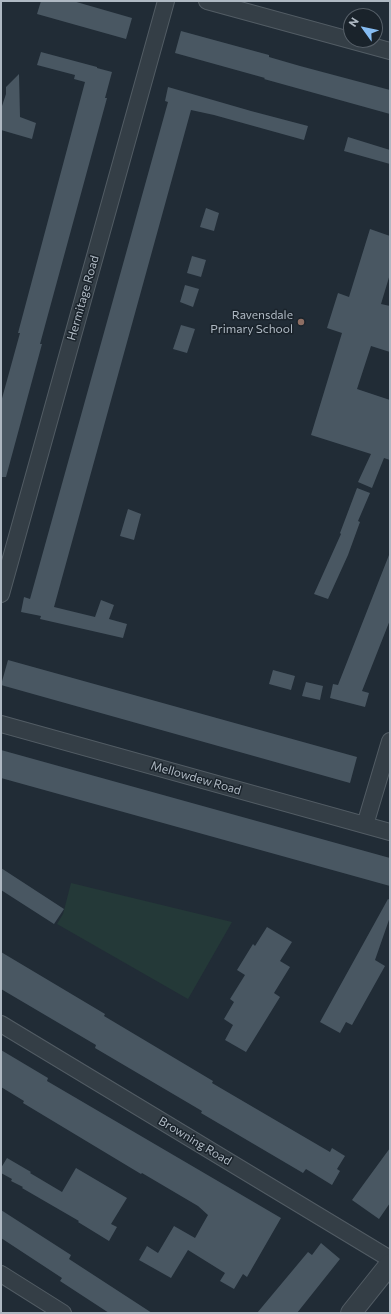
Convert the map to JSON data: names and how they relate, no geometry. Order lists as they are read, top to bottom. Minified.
{"streets":{"street":["Hermitage Road","Mellowdew Road","Browning Road"]},"places":["Ravensdale Primary School"],"north":"top left"}
